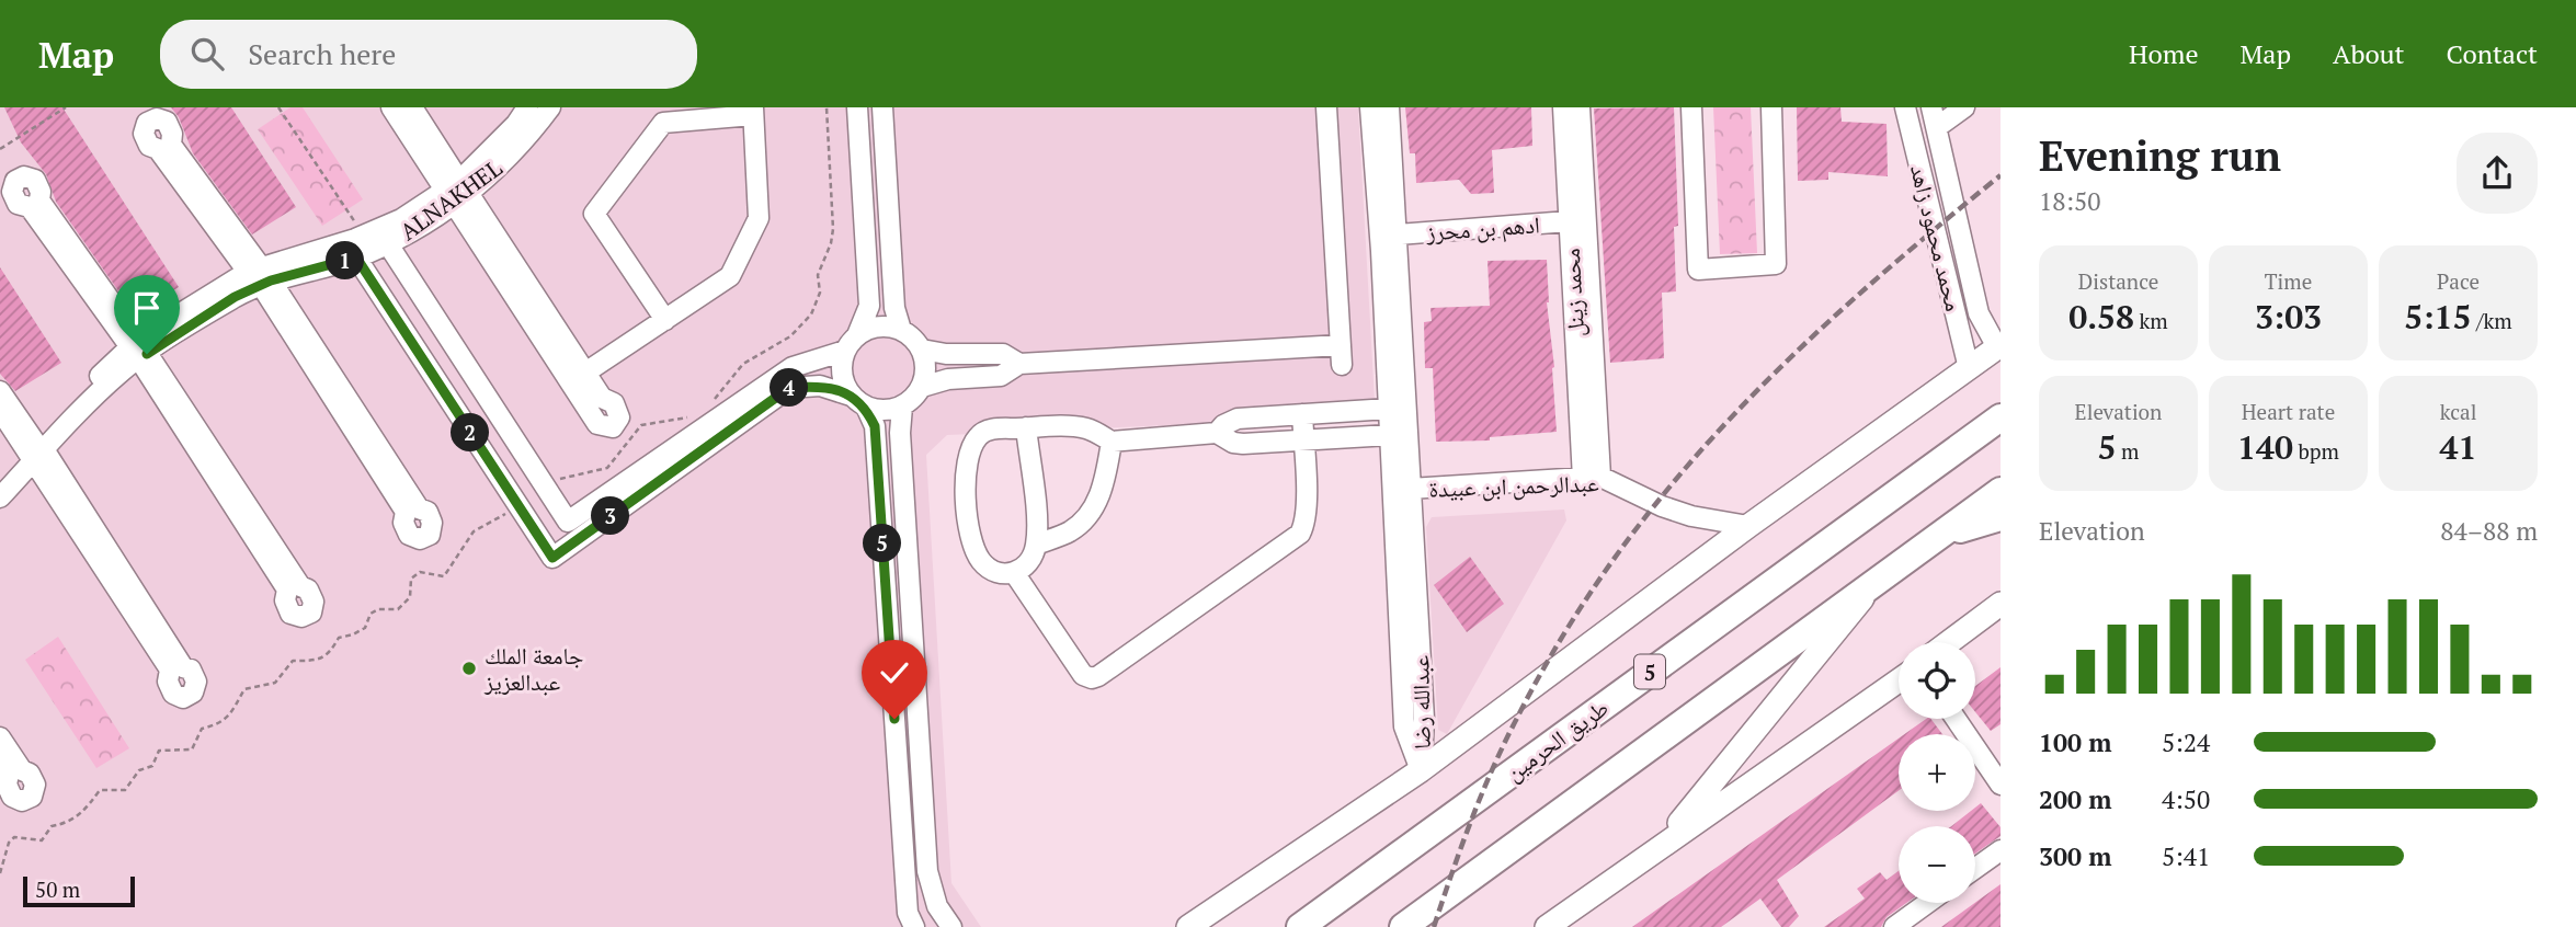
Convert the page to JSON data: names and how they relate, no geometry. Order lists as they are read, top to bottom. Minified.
{"streets":{"highway":["5","طريق الحرمين"],"street":["ALNAKHEL","ادهم بن محرز","محمد محمود زاهد","محمد زينل","عبدالرحمن ابن عبيدة","عبدالله رضا"]},"crossings":[["ادهم بن محرز","محمد زينل"],["ادهم بن محرز","عبدالله رضا"],["محمد زينل","عبدالرحمن ابن عبيدة"],["عبدالرحمن ابن عبيدة","عبدالله رضا"]],"places":["جامعة الملك عبدالعزيز"],"scale_bar":"50 m","page":{"header":"Map","search":"Search here","nav":["Home","Map","About","Contact"],"heading":["Evening run","18:50"],"stats":[["Distance","0.58 km"],["Time","3:03"],["Pace","5:15 /km"],["Elevation","5 m"],["Heart rate","140 bpm"],["kcal","41"]],"pins":["1","4","2","3","5"],"chart":["Elevation","84–88 m"],"map_buttons":["+","−"],"list":[{"name":"100 m","note":"5:24"},{"name":"200 m","note":"4:50"},{"name":"300 m","note":"5:41"}],"scale":"50 m"}}
